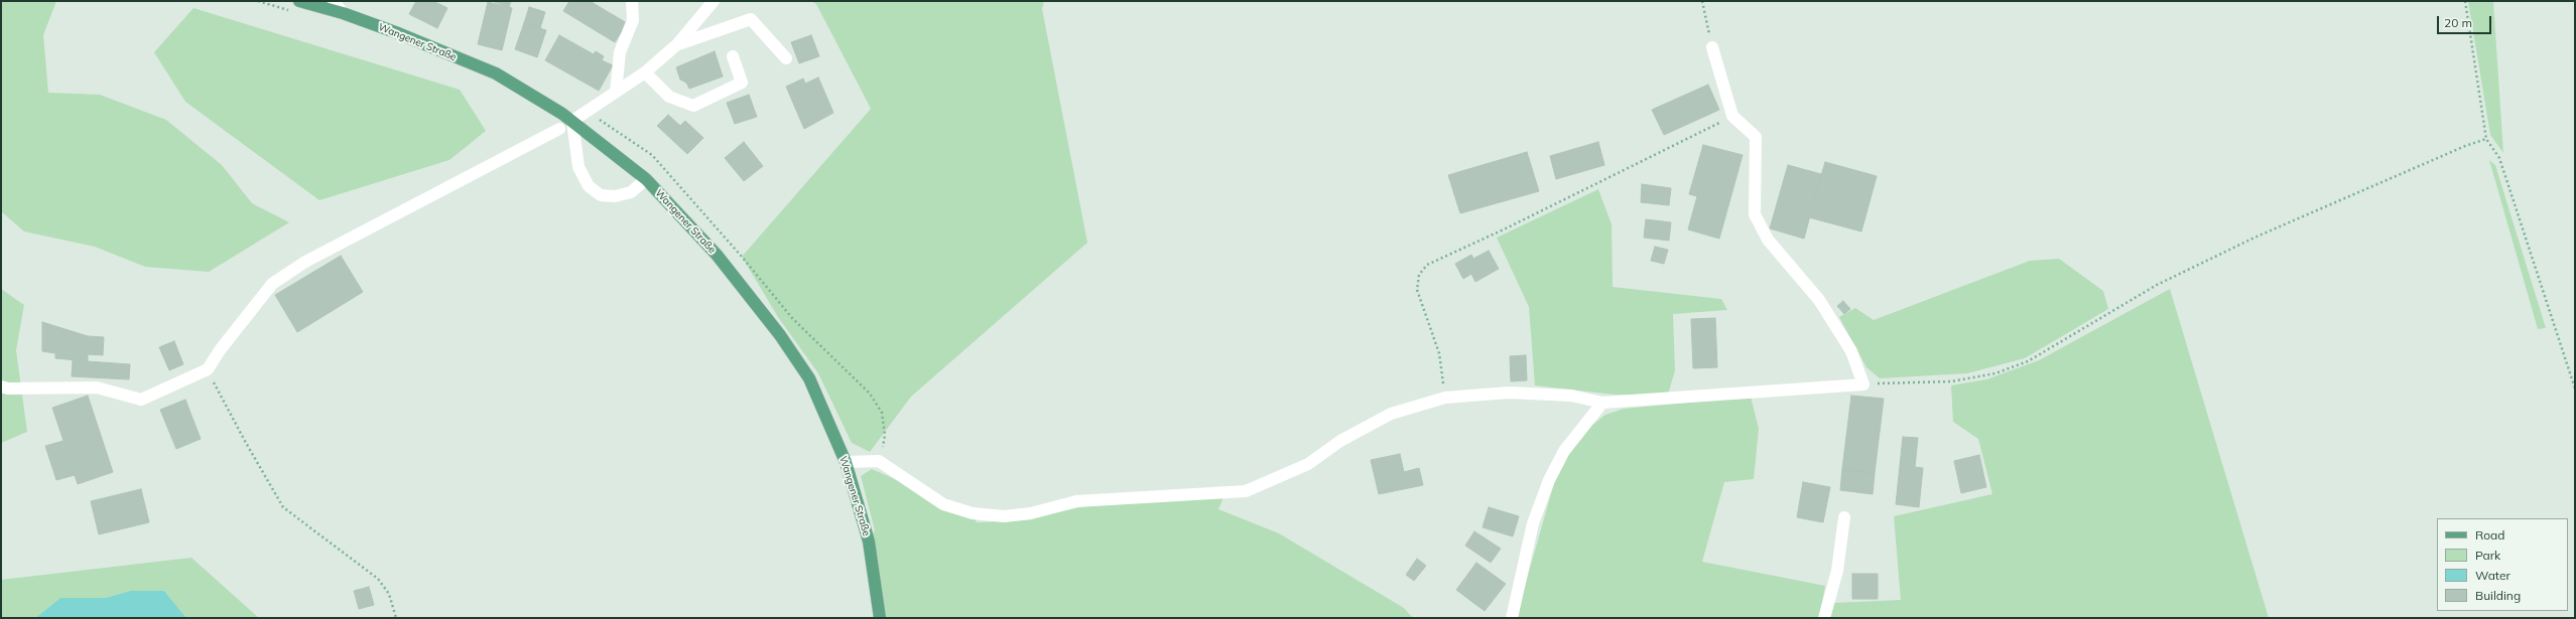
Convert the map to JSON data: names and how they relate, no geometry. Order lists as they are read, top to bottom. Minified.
{"streets":{"main road":["Wangener Straße"]},"legend":["Road","Park","Water","Building"],"scale_bar":"20 m"}
